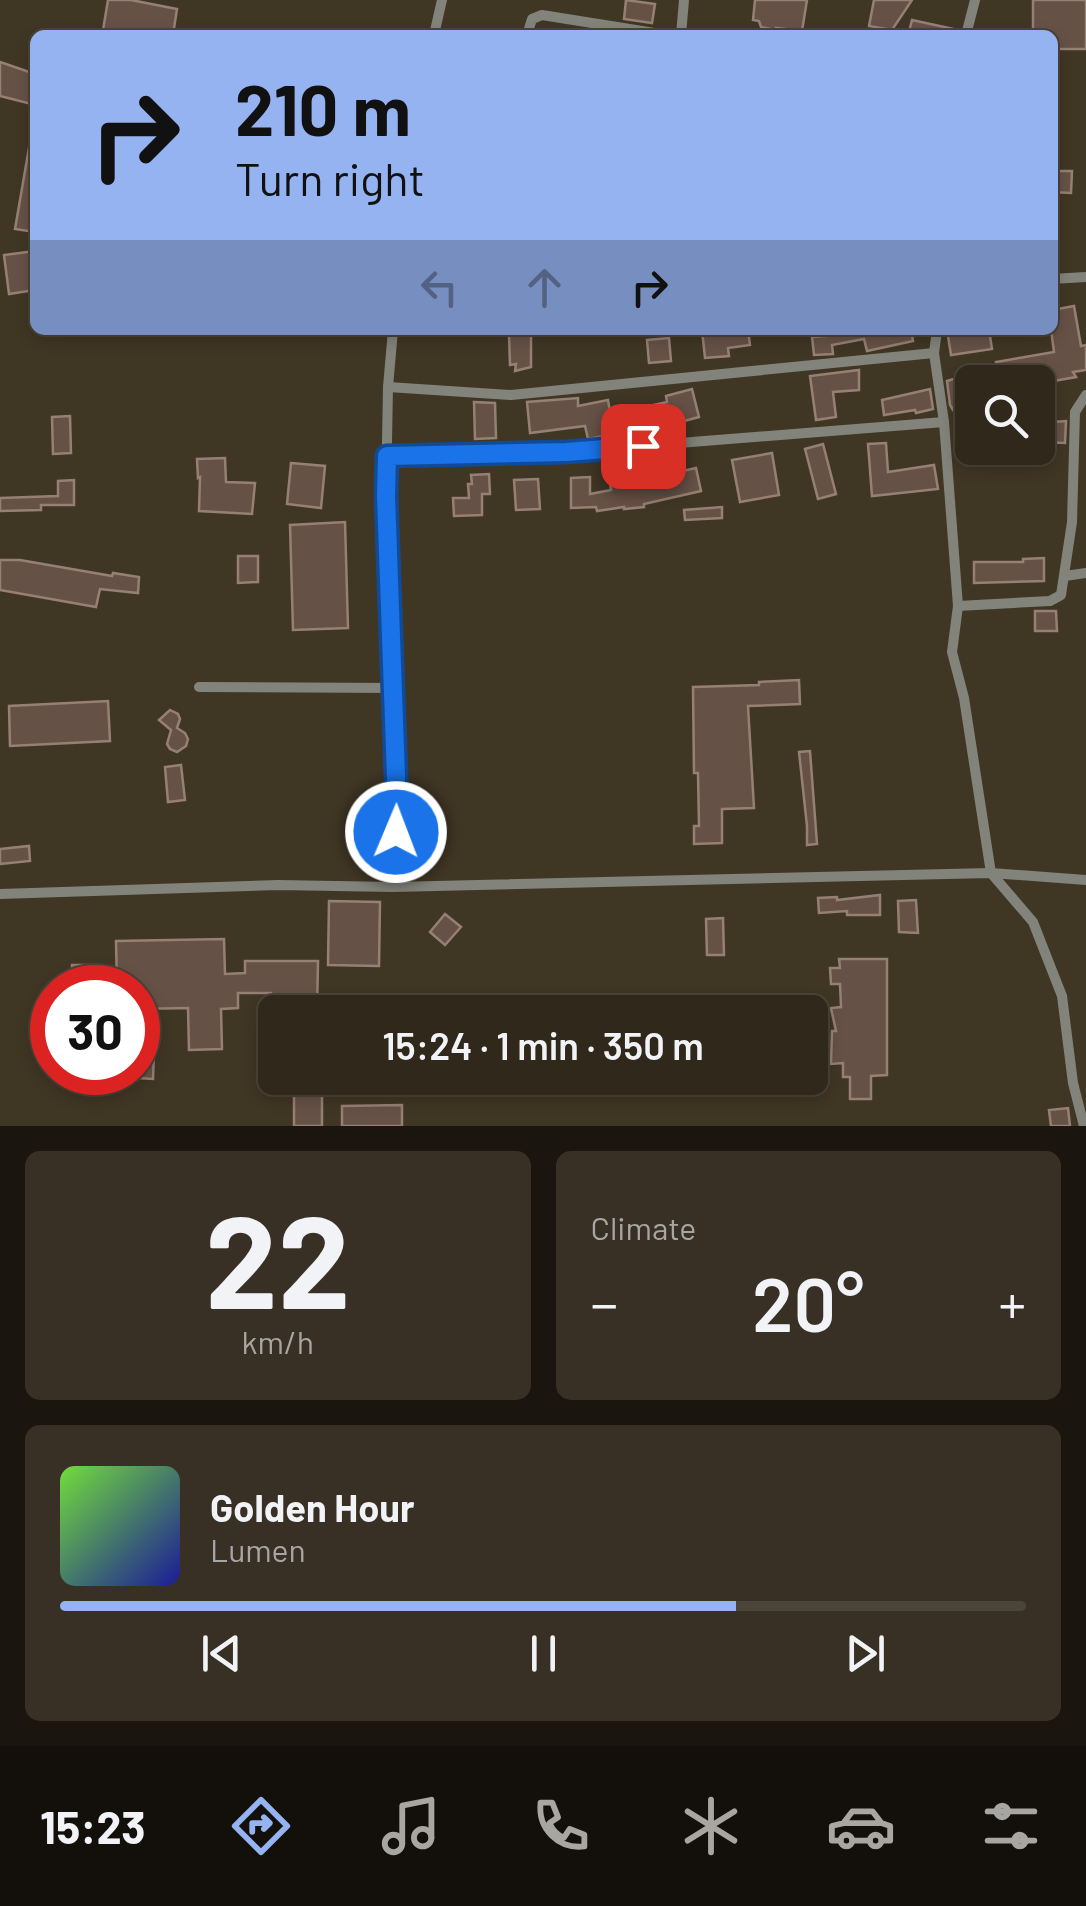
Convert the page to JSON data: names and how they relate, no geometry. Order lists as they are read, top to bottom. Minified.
{"page":{"turn":["210 m","Turn right"],"limit":"30","trip":"15:24 · 1 min · 350 m","tile":[["22","km/h"],"Climate"],"heat":["−","20°","+"],"song":["Golden Hour","Lumen"],"tabs":"15:23"}}
